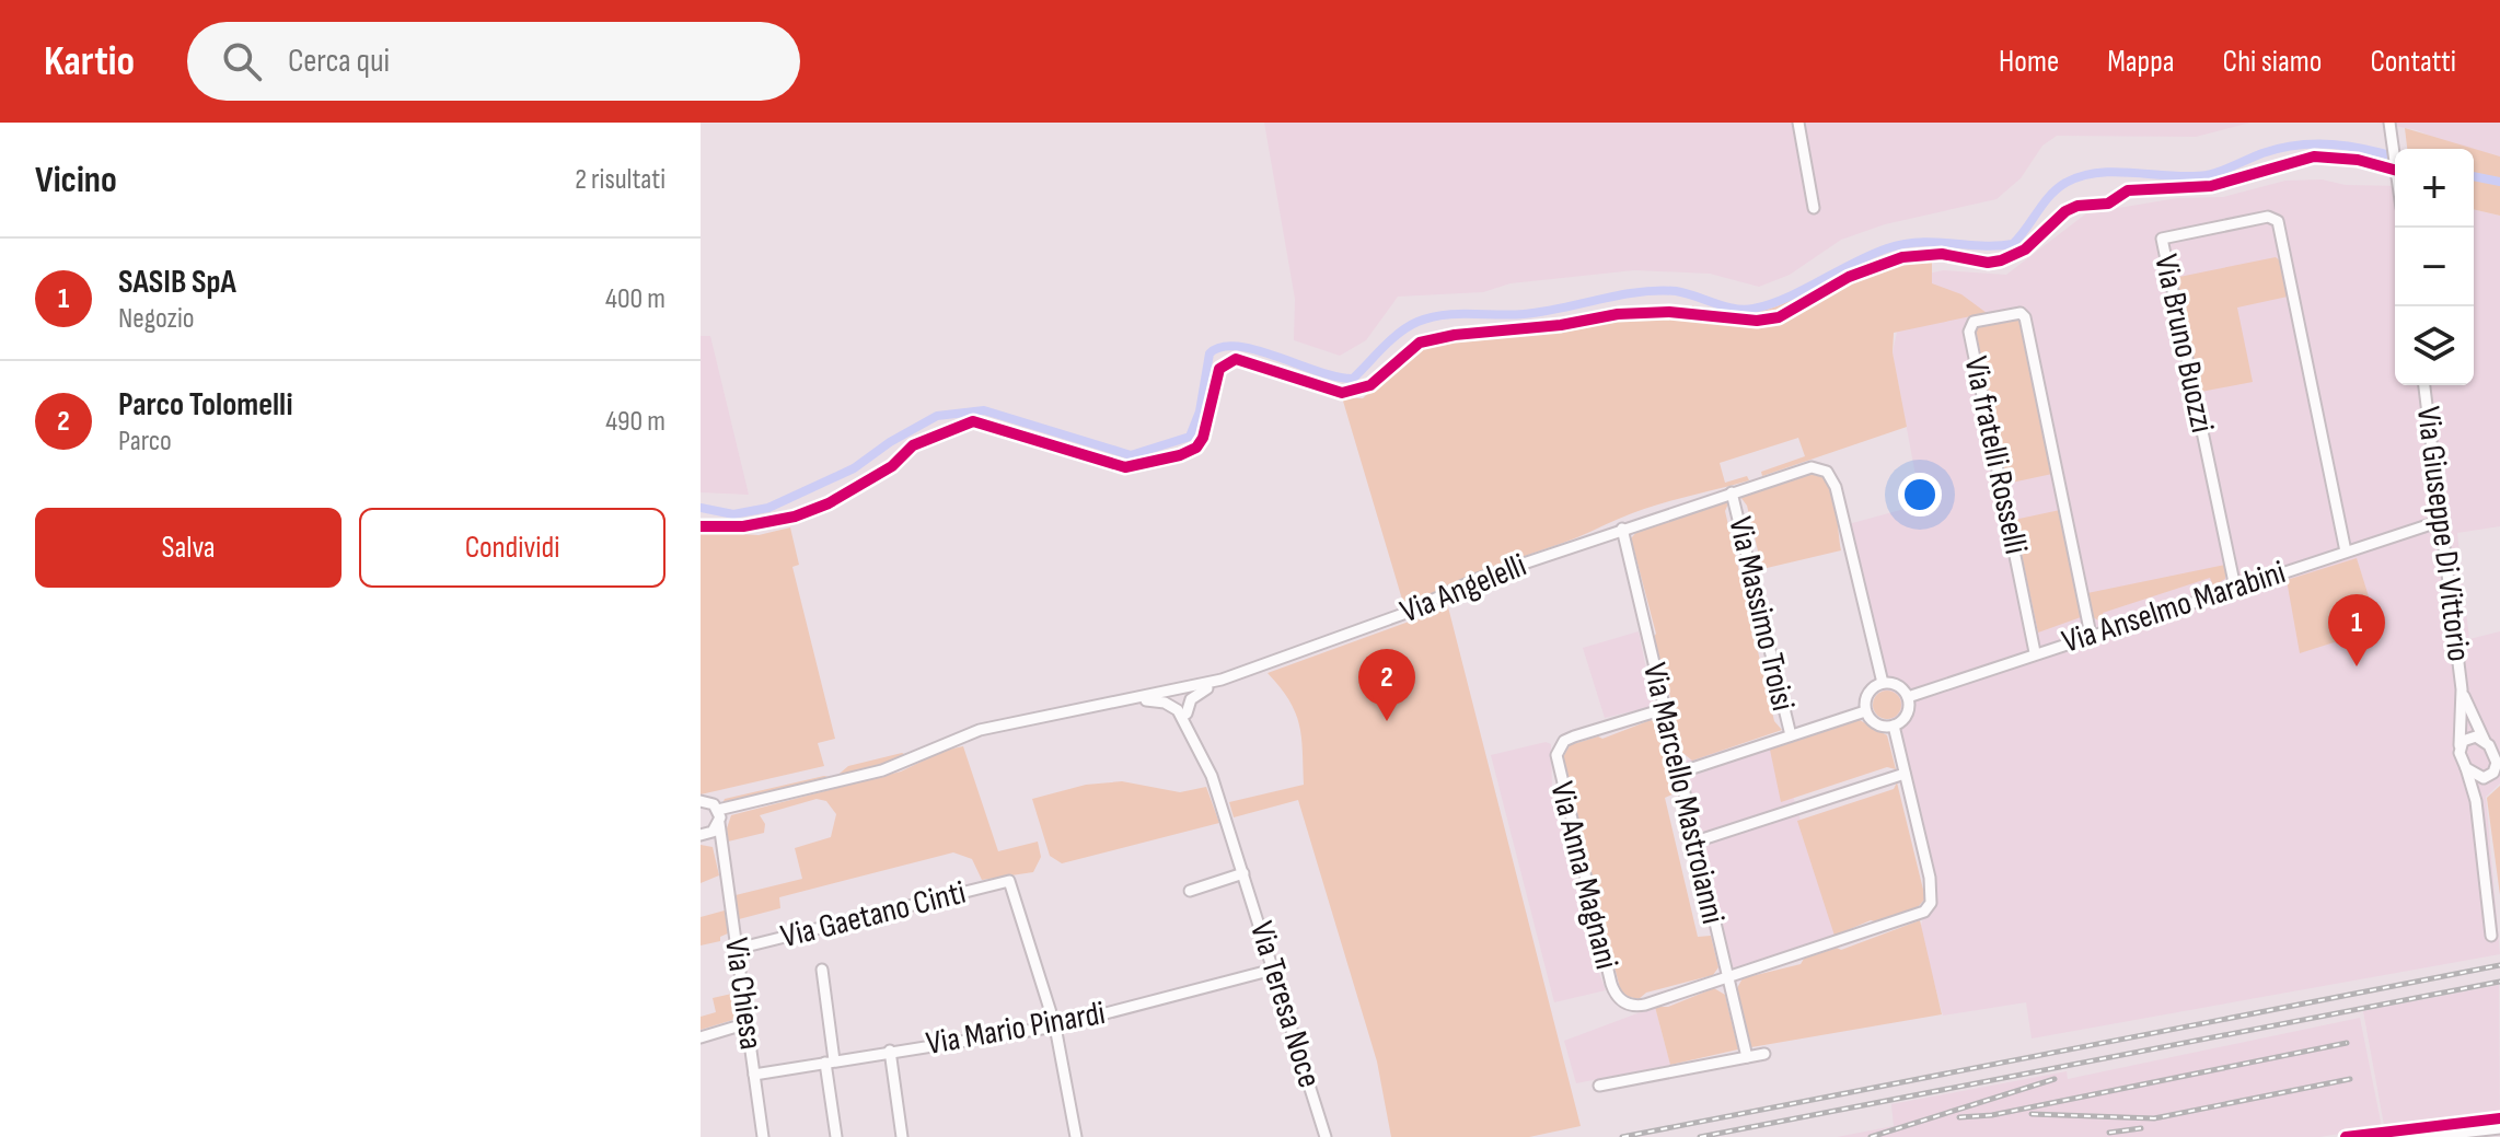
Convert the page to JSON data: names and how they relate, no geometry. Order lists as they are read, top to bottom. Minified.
{"streets":{"street":["Via Bruno Buozzi","Via fratelli Rosselli","Via Giuseppe Di Vittorio","Via Angelelli","Via Anselmo Marabini","Via Massimo Troisi","Via Marcello Mastroianni","Via Anna Magnani","Via Gaetano Cinti","Via Chiesa","Via Teresa Noce","Via Mario Pinardi"]},"crossings":[["Via Bruno Buozzi","Via Anselmo Marabini"],["Via fratelli Rosselli","Via Anselmo Marabini"],["Via Giuseppe Di Vittorio","Via Anselmo Marabini"],["Via Angelelli","Via Anselmo Marabini"],["Via Angelelli","Via Massimo Troisi"],["Via Angelelli","Via Marcello Mastroianni"],["Via Angelelli","Via Chiesa"],["Via Angelelli","Via Teresa Noce"],["Via Marcello Mastroianni","Via Anna Magnani"],["Via Gaetano Cinti","Via Chiesa"],["Via Gaetano Cinti","Via Mario Pinardi"],["Via Chiesa","Via Mario Pinardi"],["Via Teresa Noce","Via Mario Pinardi"]],"page":{"header":"Kartio","search":"Cerca qui","nav":["Home","Mappa","Chi siamo","Contatti"],"heading":["Vicino","2 risultati"],"map_buttons":["+","−"],"list":[{"mark":"1","name":"SASIB SpA","note":"Negozio","value":"400 m"},{"mark":"2","name":"Parco Tolomelli","note":"Parco","value":"490 m"}],"buttons":["Salva","Condividi"],"pins":["1","2"]}}
